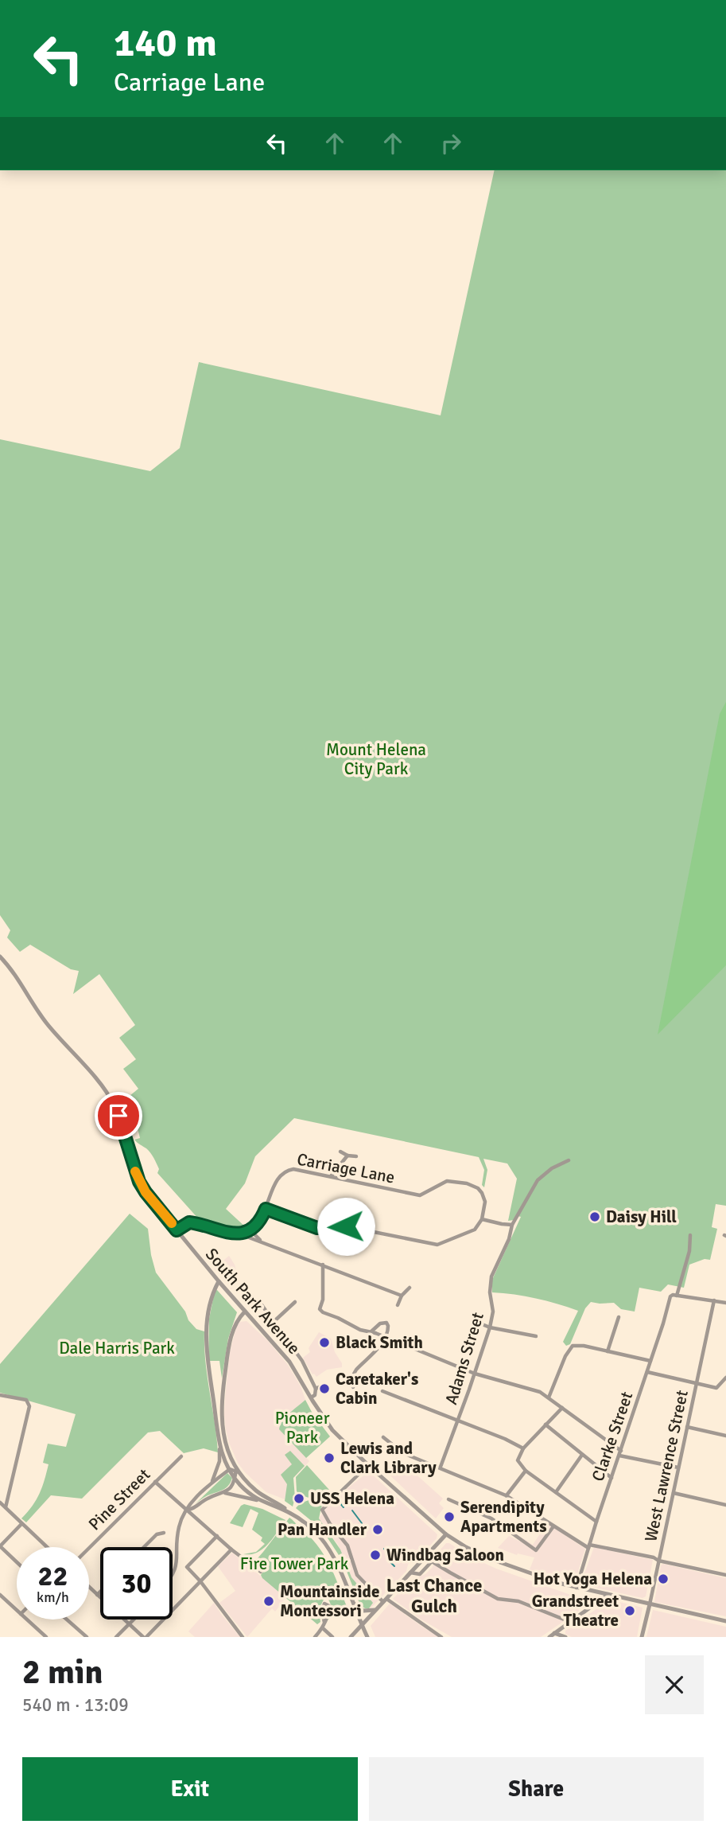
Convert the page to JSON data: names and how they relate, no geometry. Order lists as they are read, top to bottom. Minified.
{"streets":{"street":["Carriage Lane","South Park Avenue","Adams Street","Clarke Street","West Lawrence Street","Pine Street"]},"crossings":[["South Park Avenue","Clarke Street"],["South Park Avenue","West Lawrence Street"]],"districts":["Last Chance Gulch"],"parks":["Mount Helena City Park","Dale Harris Park","Pioneer Park","Fire Tower Park"],"places":["Daisy Hill","Black Smith","Caretaker's Cabin","Lewis and Clark Library","USS Helena","Serendipity Apartments","Pan Handler","Windbag Saloon","Hot Yoga Helena","Mountainside Montessori","Grandstreet Theatre"],"page":{"turn":["140 m","Carriage Lane"],"speed":"22 km/h","limit":"30","heading":["2 min","540 m · 13:09"],"buttons":["Exit","Share"]}}
